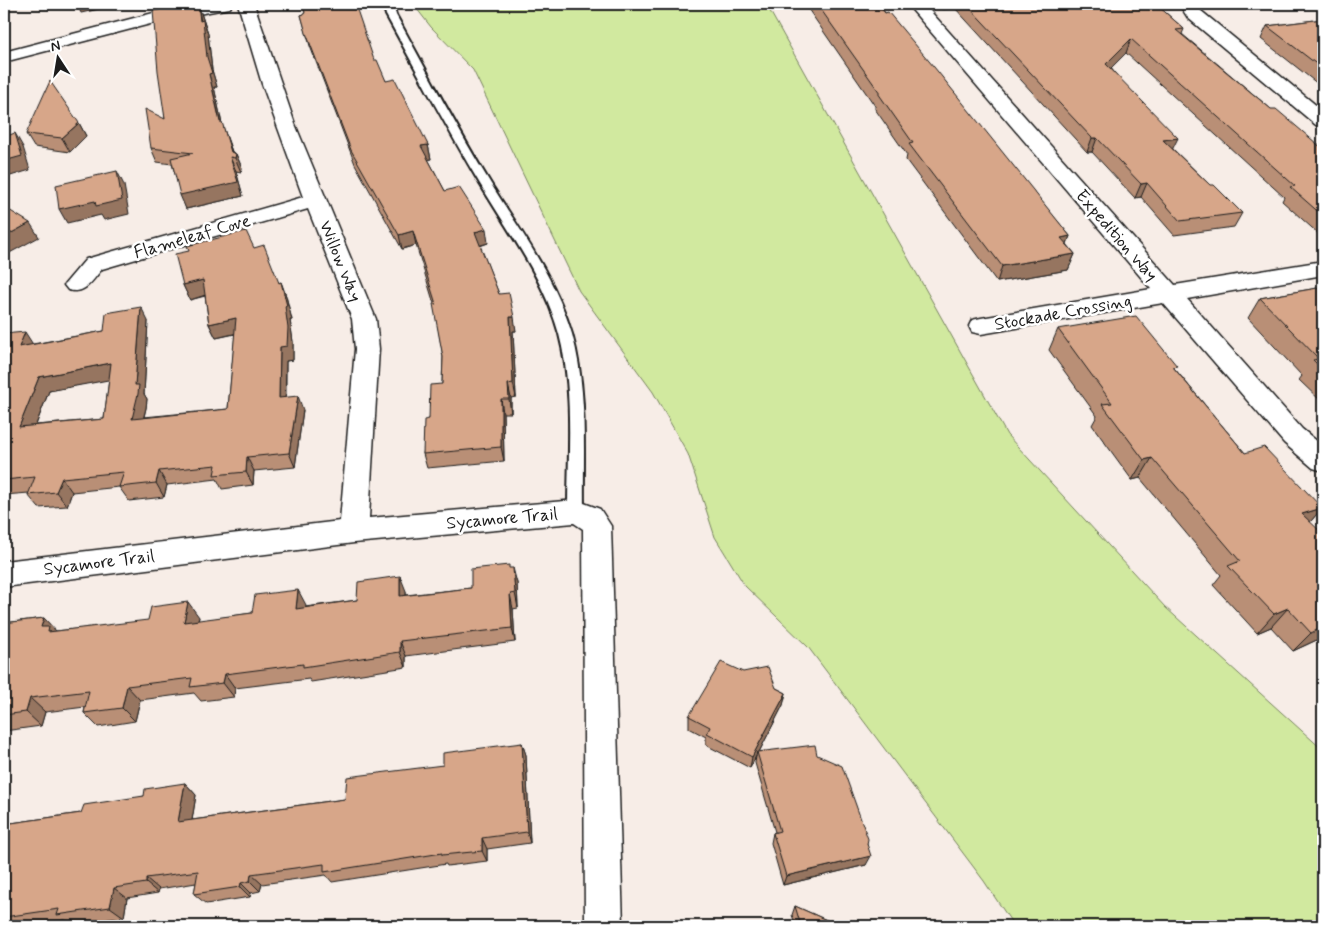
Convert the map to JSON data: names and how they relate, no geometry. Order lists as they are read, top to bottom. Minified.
{"streets":{"street":["Expedition Way","Flameleaf Cove","Willow Way","Stockade Crossing","Sycamore Trail"]},"crossings":[["Expedition Way","Stockade Crossing"],["Flameleaf Cove","Willow Way"],["Willow Way","Sycamore Trail"]],"north":"top"}
